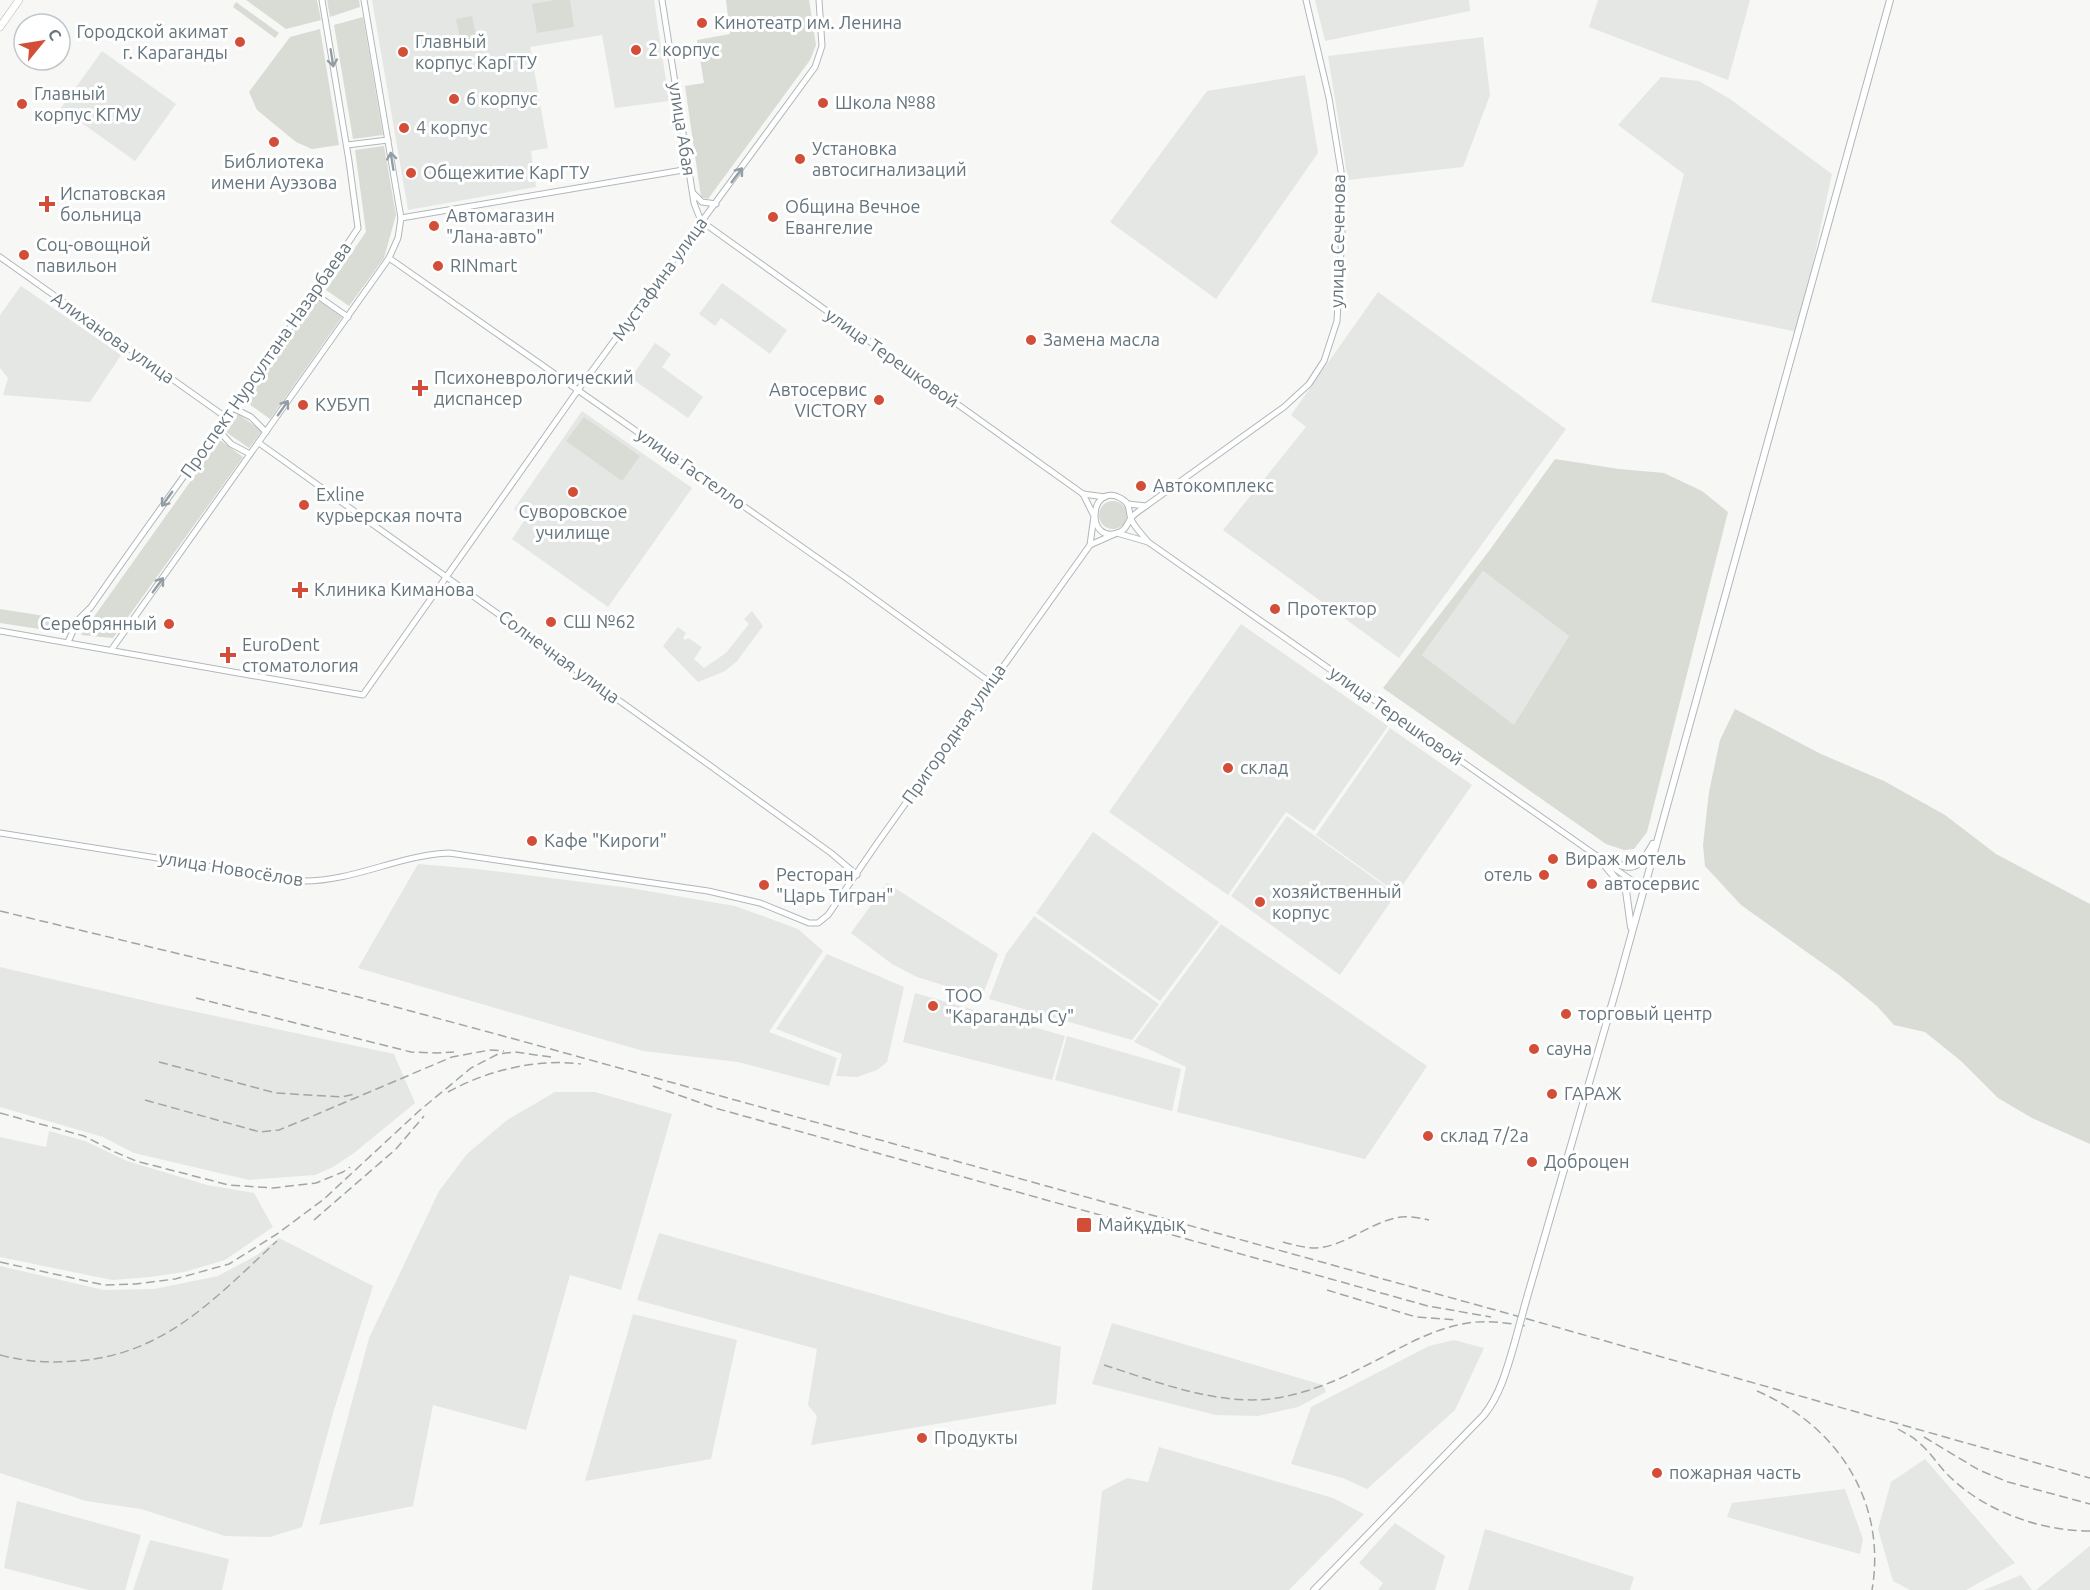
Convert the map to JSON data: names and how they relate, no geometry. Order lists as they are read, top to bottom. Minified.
{"streets":{"main road":["улица Абая","улица Сеченова","Мустафина улица","Алиханова улица","улица Терешковой","Проспект Нурсултана Назарбаева","улица Гастелло","Солнечная улица","Пригородная улица","улица Новосёлов"]},"crossings":[["улица Абая","Мустафина улица"],["улица Абая","улица Терешковой"],["улица Сеченова","улица Терешковой"],["Мустафина улица","улица Терешковой"],["Мустафина улица","улица Гастелло"],["Мустафина улица","Солнечная улица"],["Алиханова улица","Проспект Нурсултана Назарбаева"],["улица Гастелло","Пригородная улица"],["Солнечная улица","Пригородная улица"],["Пригородная улица","улица Новосёлов"]],"places":{"other":["Кинотеатр им. Ленина","Городской акимат г. Караганды","2 корпус","Главный корпус КарГТУ","6 корпус","Школа №88","Главный корпус КГМУ","4 корпус","Библиотека имени Ауэзова","Установка автосигнализаций","Общежитие КарГТУ","Община Вечное Евангелие","Автомагазин \"Лана-авто\"","Соц-овощной павильон","RINmart","Замена масла","Автосервис VICTORY","КУБУП","Автокомплекс","Суворовское училище","Exline курьерская почта","Протектор","СШ №62","Серебрянный","склад","Кафе \"Кироги\"","Вираж мотель","отель","автосервис","Ресторан \"Царь Тигран\"","хозяйственный корпус","ТОО \"Караганды Су\"","торговый центр","сауна","ГАРАЖ","склад 7/2а","Доброцен","Продукты","пожарная часть"],"health":["Испатовская больница","Психоневрологический диспансер","Клиника Киманова","EuroDent стоматология"],"transit":["Майқұдық"]},"north":"top right"}
